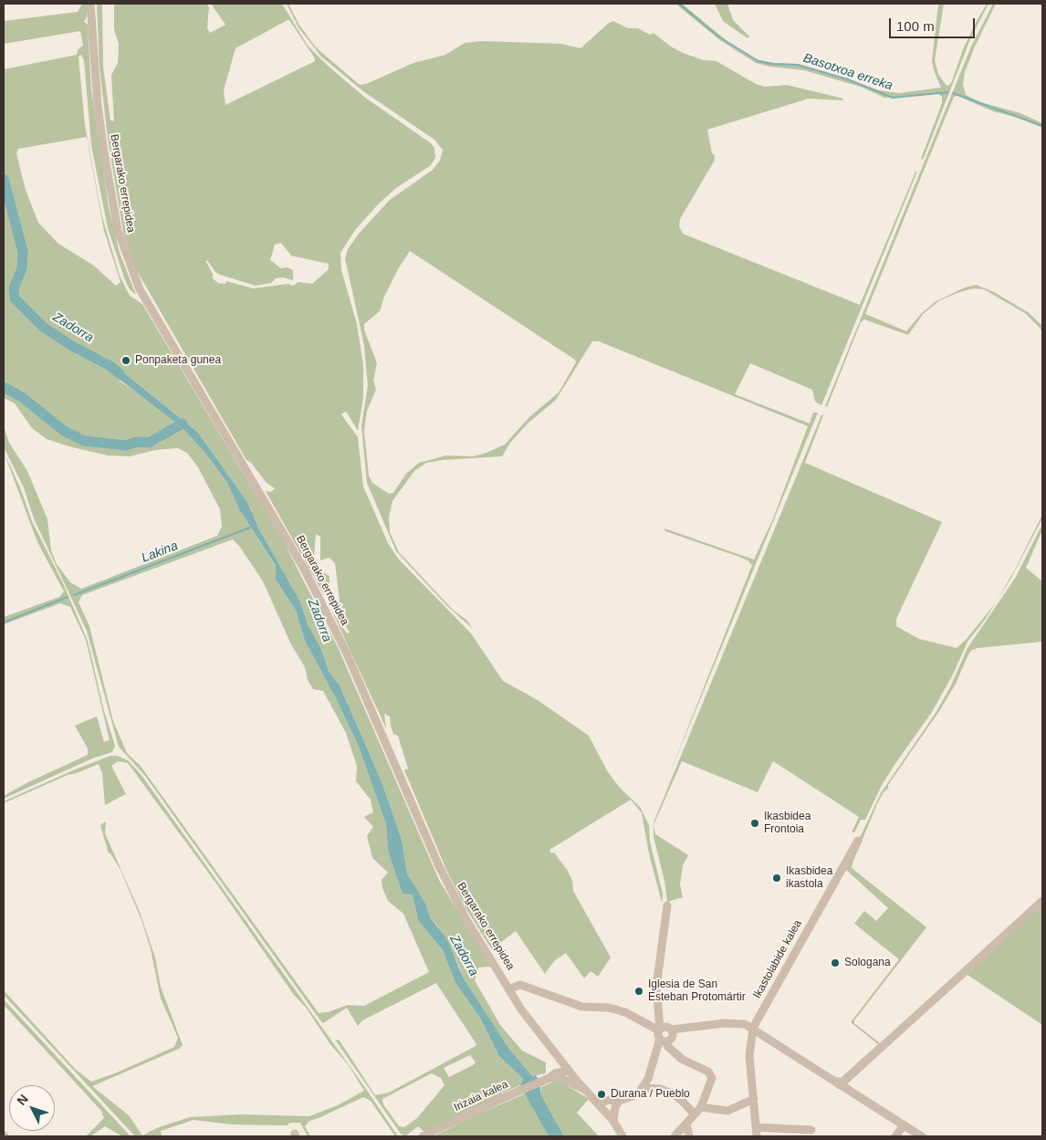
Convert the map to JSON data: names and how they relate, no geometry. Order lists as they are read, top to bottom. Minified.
{"streets":{"street":["Bergarako errepidea","Ikastolabide kalea","Irizaia kalea"]},"crossings":[["Bergarako errepidea","Irizaia kalea"]],"water":["Basotxoa erreka","Zadorra","Lakina"],"places":["Ponpaketa gunea","Ikasbidea Frontoia","Ikasbidea ikastola","Sologana","Iglesia de San Esteban Protomártir","Durana / Pueblo"],"scale_bar":"100 m","north":"top left"}
